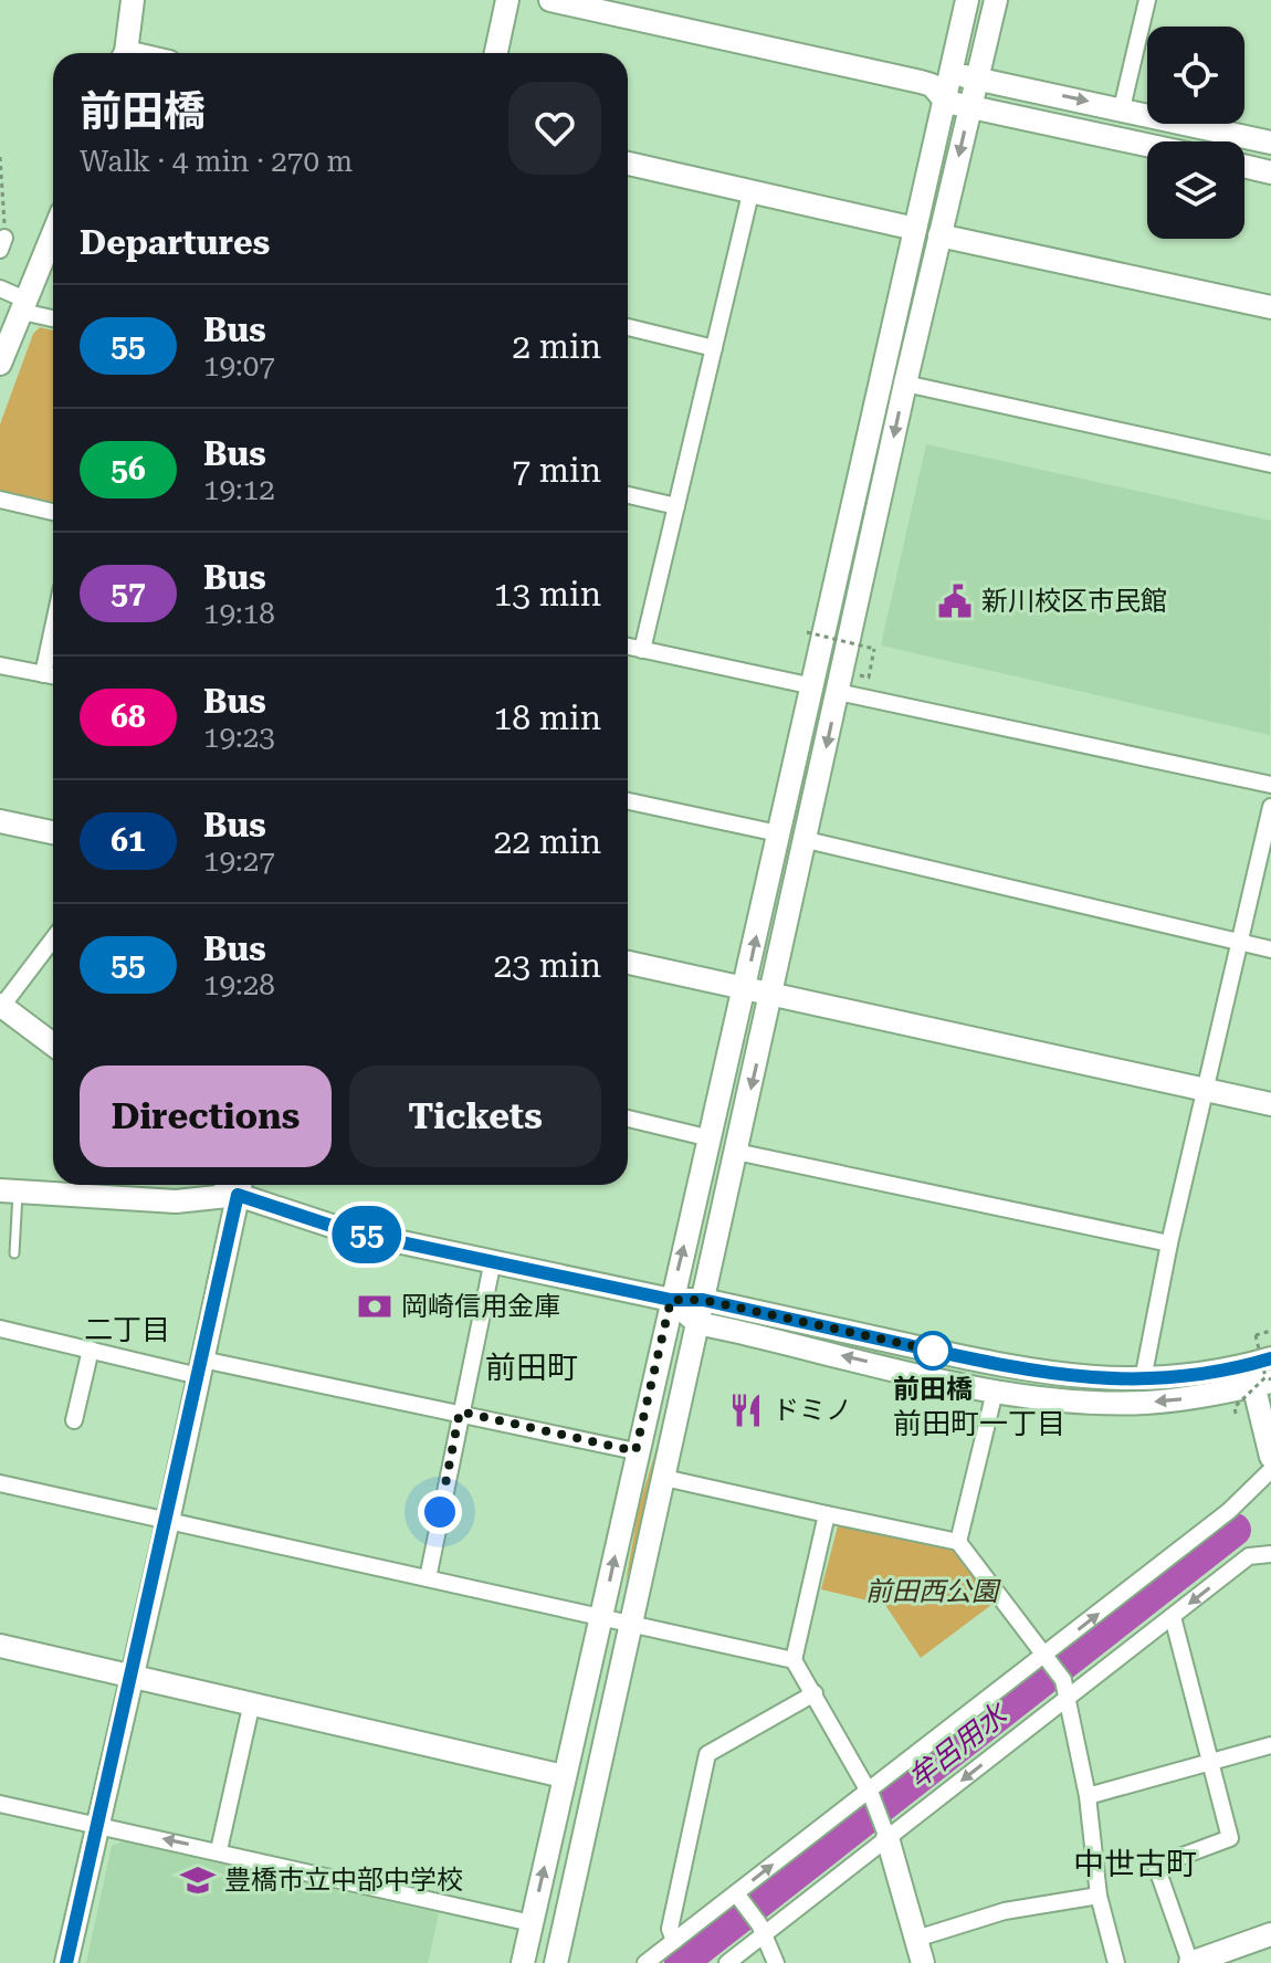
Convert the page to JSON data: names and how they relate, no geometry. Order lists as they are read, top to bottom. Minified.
{"districts":["二丁目","前田町","前田町一丁目","中世古町"],"water":["牟呂用水"],"parks":["前田西公園"],"places":{"public building":["新川校区市民館"],"bank":["岡崎信用金庫"],"other":["前田橋"],"restaurant":["ドミノ"],"school or university":["豊橋市立中部中学校"]},"lines":["bus line 55"],"page":{"on_map":"55","heading":[["前田橋","Walk · 4 min · 270 m"],"Departures"],"list":[{"mark":"55","name":"Bus","note":"19:07","value":"2 min"},{"mark":"56","name":"Bus","note":"19:12","value":"7 min"},{"mark":"57","name":"Bus","note":"19:18","value":"13 min"},{"mark":"68","name":"Bus","note":"19:23","value":"18 min"},{"mark":"61","name":"Bus","note":"19:27","value":"22 min"},{"mark":"55","name":"Bus","note":"19:28","value":"23 min"}],"buttons":["Directions","Tickets"]}}
